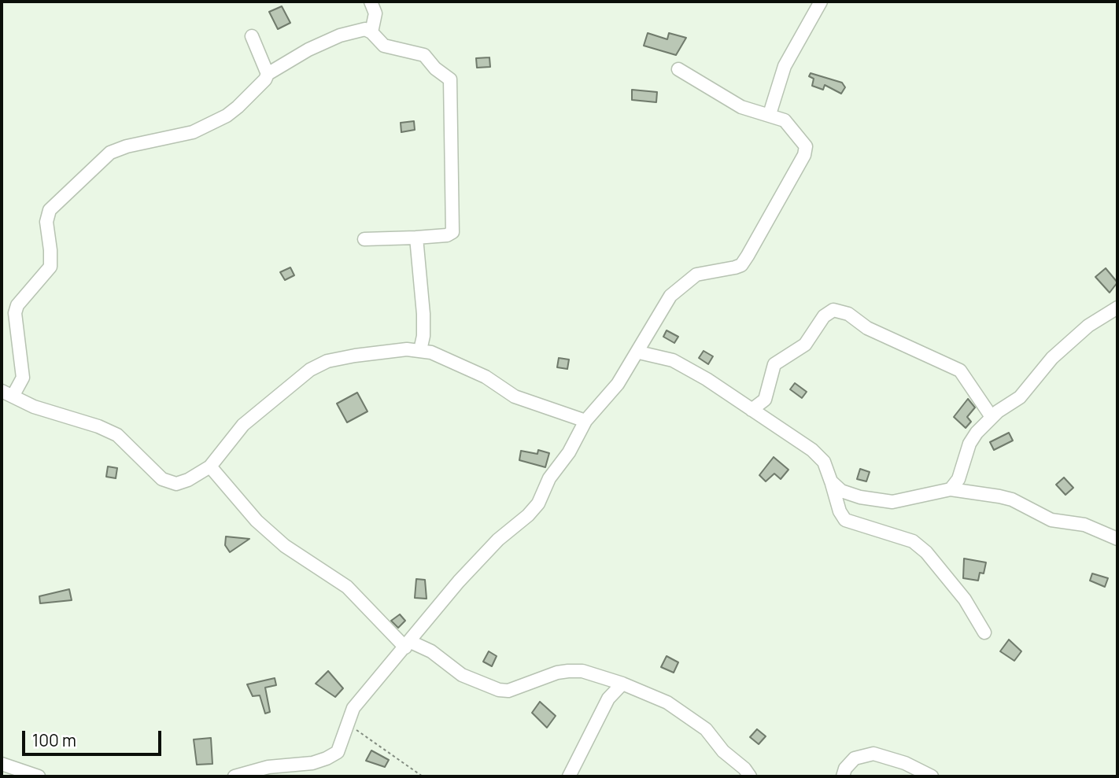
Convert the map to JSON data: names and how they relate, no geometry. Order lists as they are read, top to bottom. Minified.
{"scale_bar":"100 m"}
